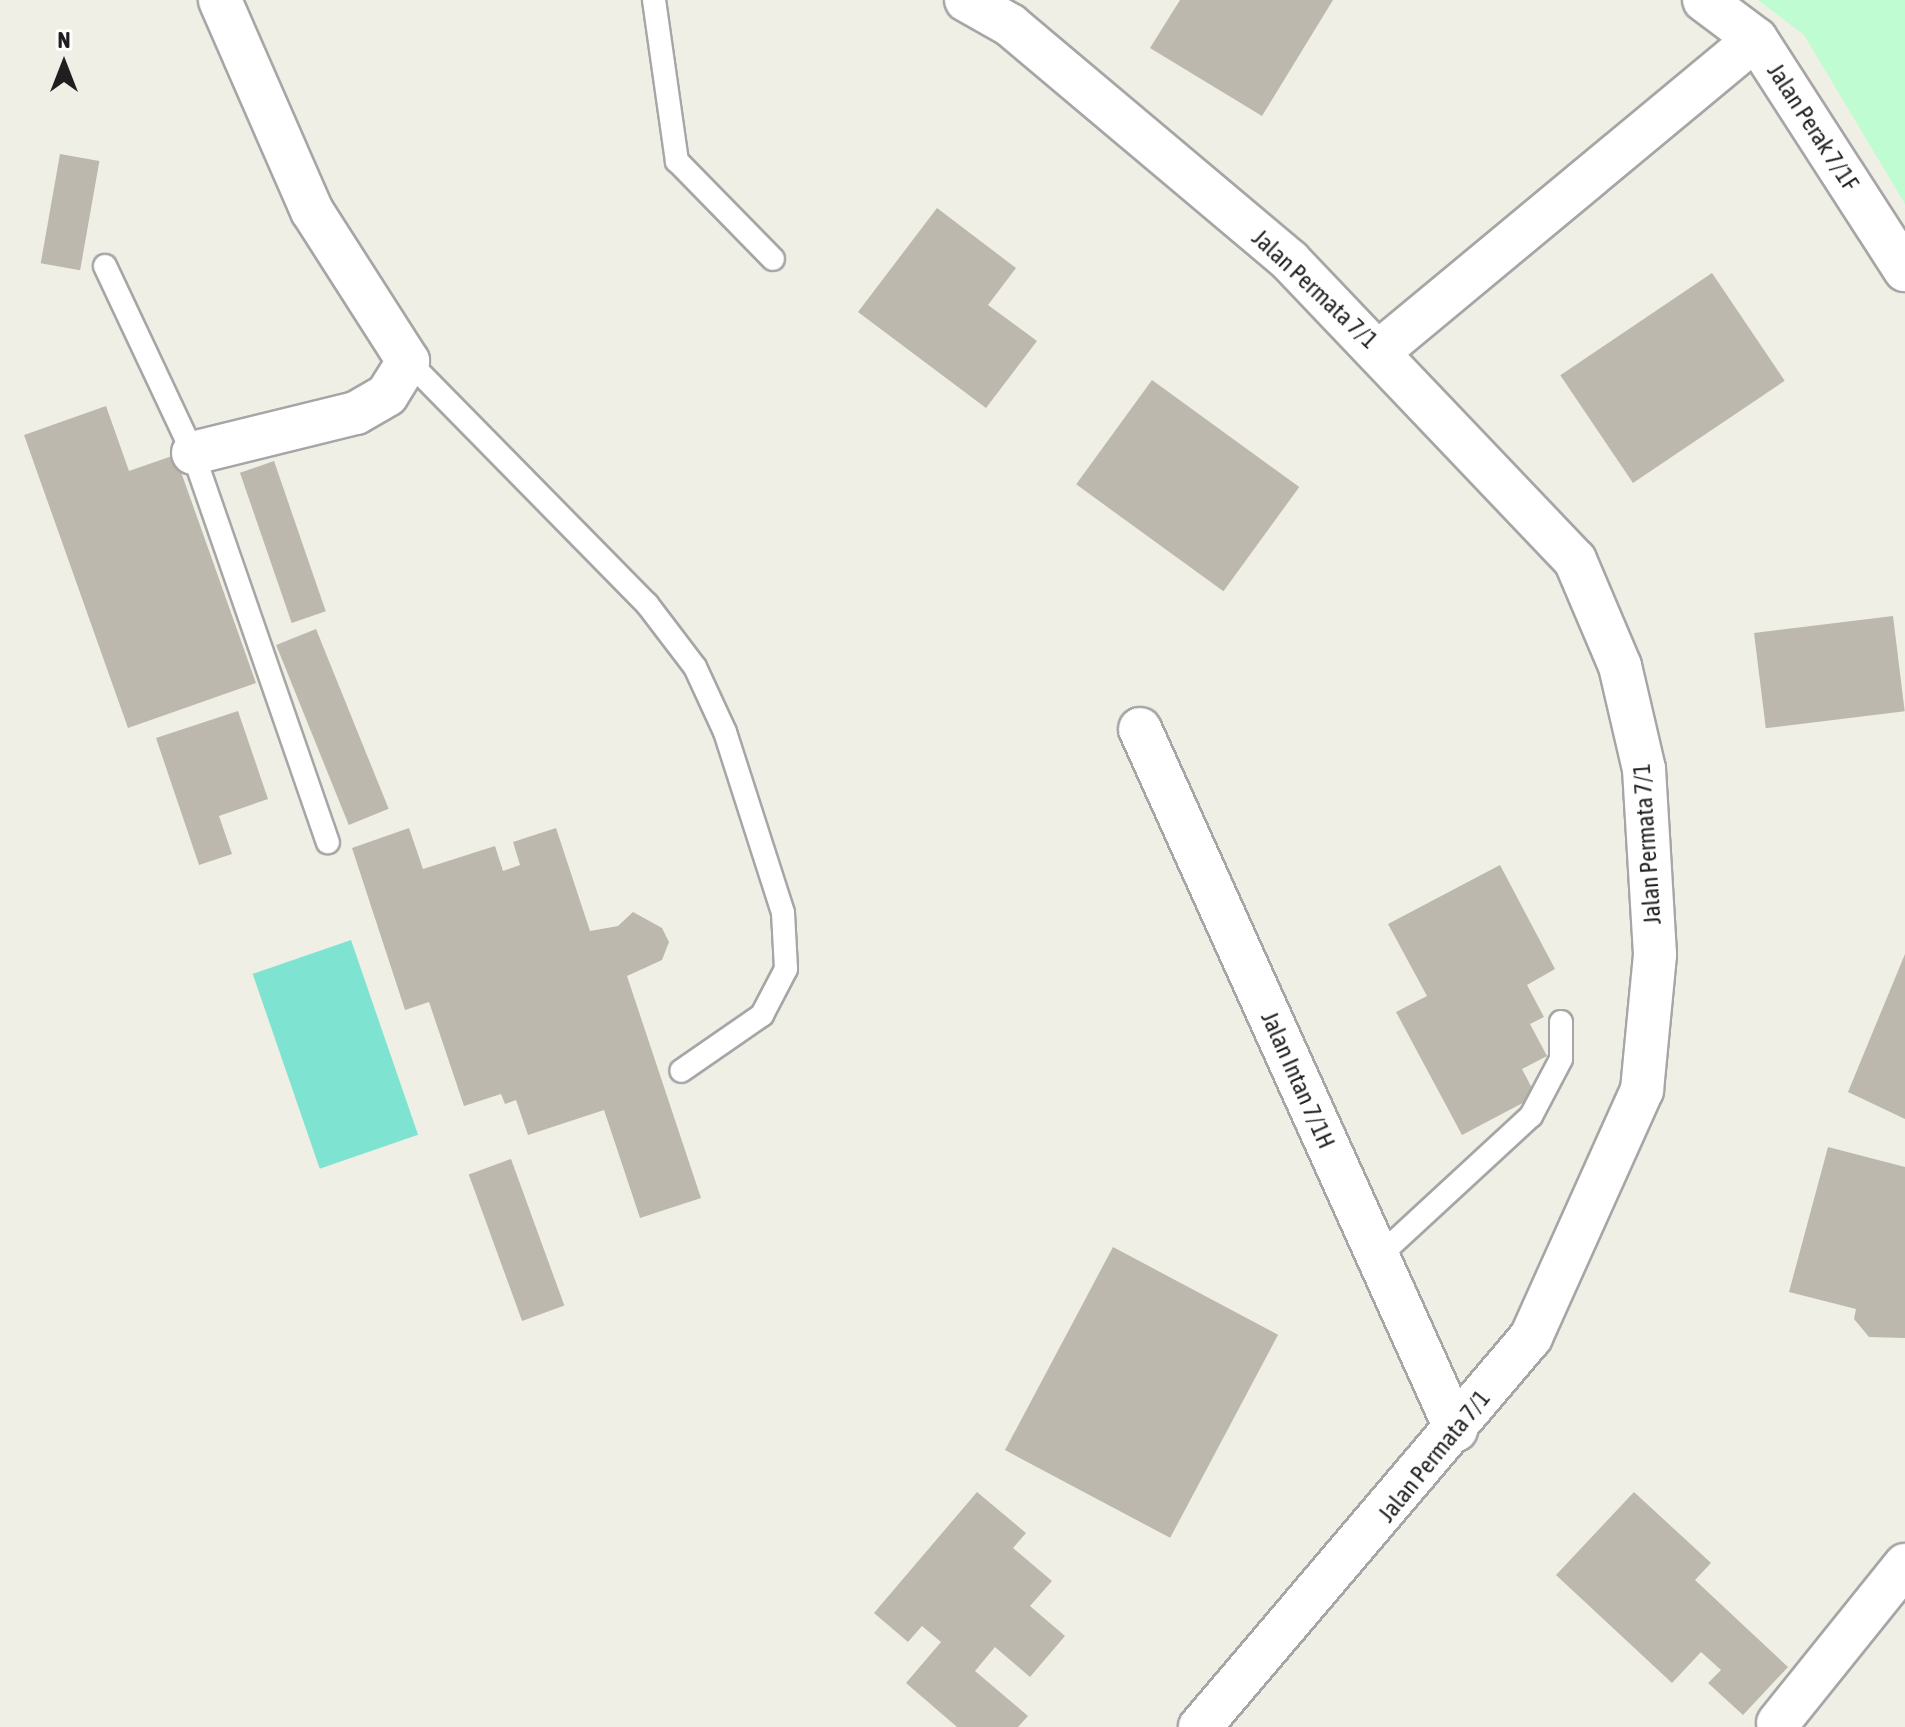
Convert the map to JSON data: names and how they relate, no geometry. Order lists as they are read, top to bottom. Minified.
{"streets":{"street":["Jalan Perak 7/1F","Jalan Permata 7/1","Jalan Intan 7/1H"]},"crossings":[["Jalan Permata 7/1","Jalan Intan 7/1H"]],"north":"top"}
